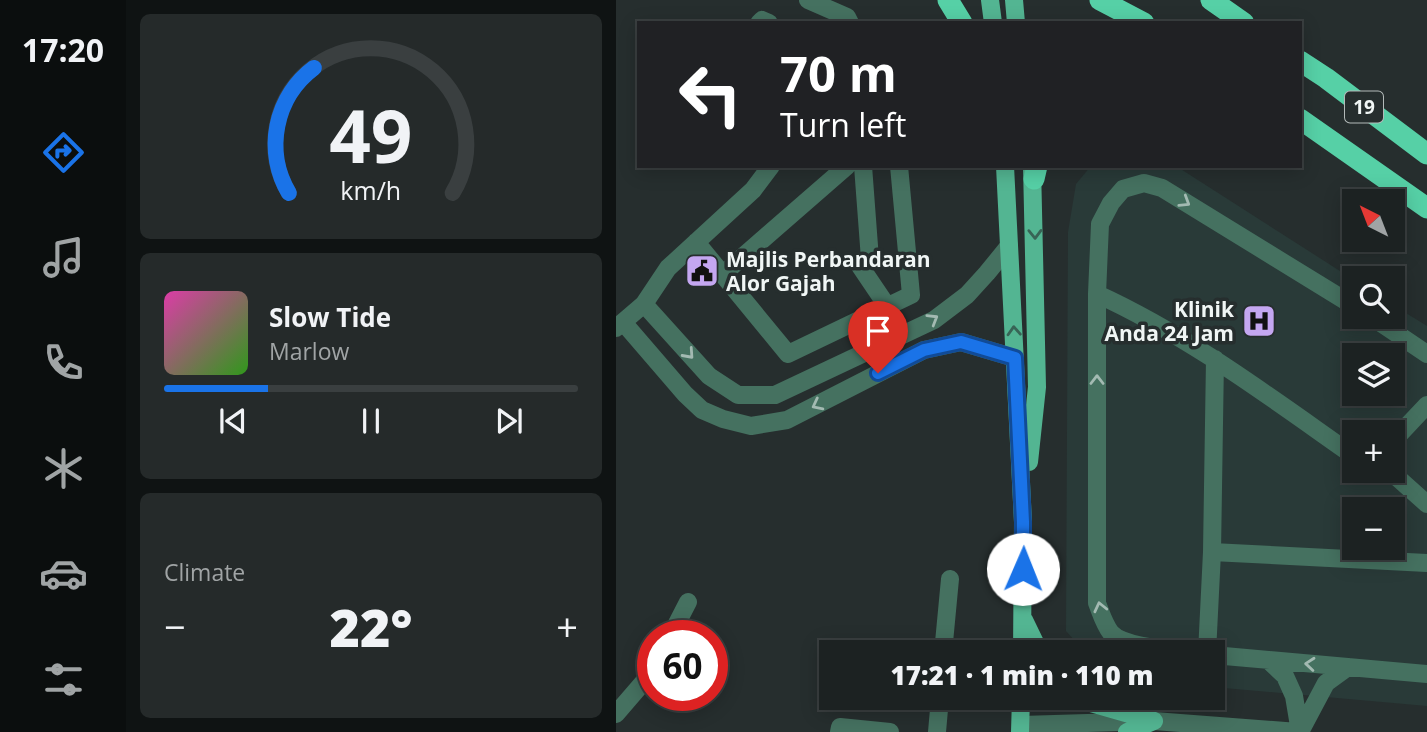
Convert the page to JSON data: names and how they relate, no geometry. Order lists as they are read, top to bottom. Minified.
{"streets":{"highway":["19"]},"places":{"public building":["Majlis Perbandaran Alor Gajah"],"hospital":["Klinik Anda 24 Jam"]},"north":"top left","page":{"tabs":"17:20","turn":["70 m","Turn left"],"map_buttons":["+","−"],"song":["Slow Tide","Marlow"],"tile":"Climate","heat":["−","22°","+"],"limit":"60","trip":"17:21 · 1 min · 110 m","gauge":["49","km/h"]}}
